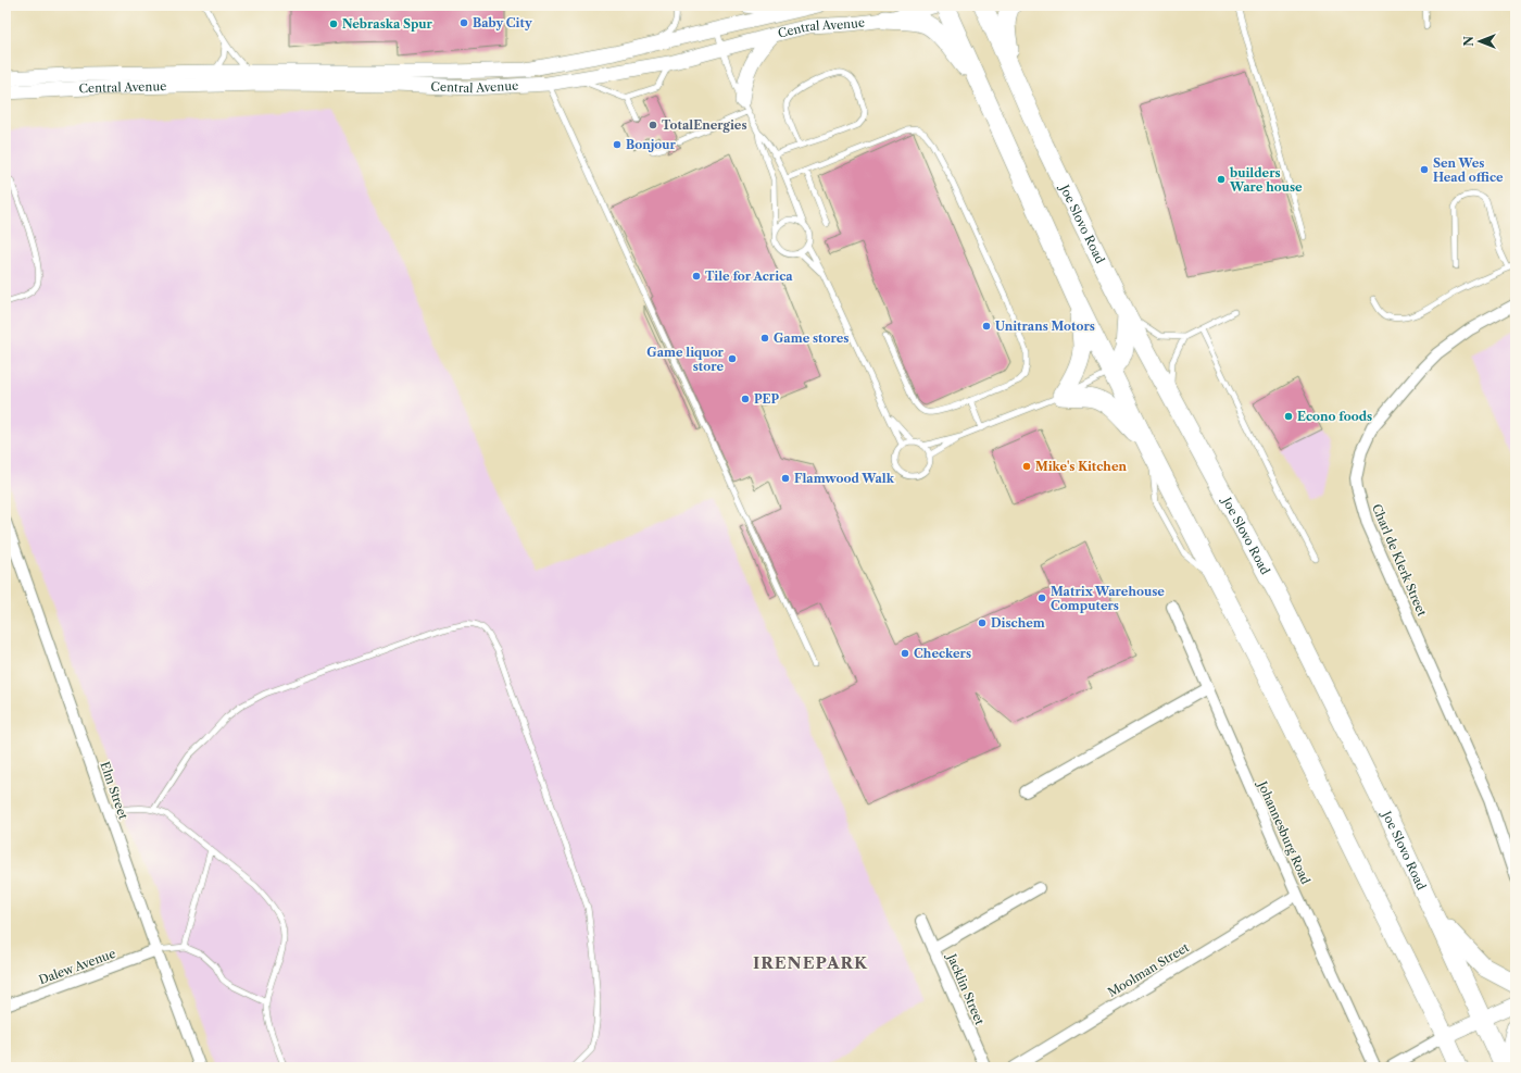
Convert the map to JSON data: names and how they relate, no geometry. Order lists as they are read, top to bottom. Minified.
{"streets":{"highway":["Joe Slovo Road"],"street":["Central Avenue","Charl de Klerk Street","Elm Street","Johannesburg Road","Dalew Avenue","Moolman Street","Jacklin Street"]},"crossings":[["Elm Street","Dalew Avenue"],["Johannesburg Road","Moolman Street"]],"districts":["IRENEPARK"],"places":["Baby City","Nebraska Spur","TotalEnergies","Bonjour","Sen Wes Head office","builders Ware house","Tile for Acrica","Unitrans Motors","Game stores","Game liquor store","PEP","Econo foods","Mike's Kitchen","Flamwood Walk","Matrix Warehouse Computers","Dischem","Checkers"],"north":"left"}
